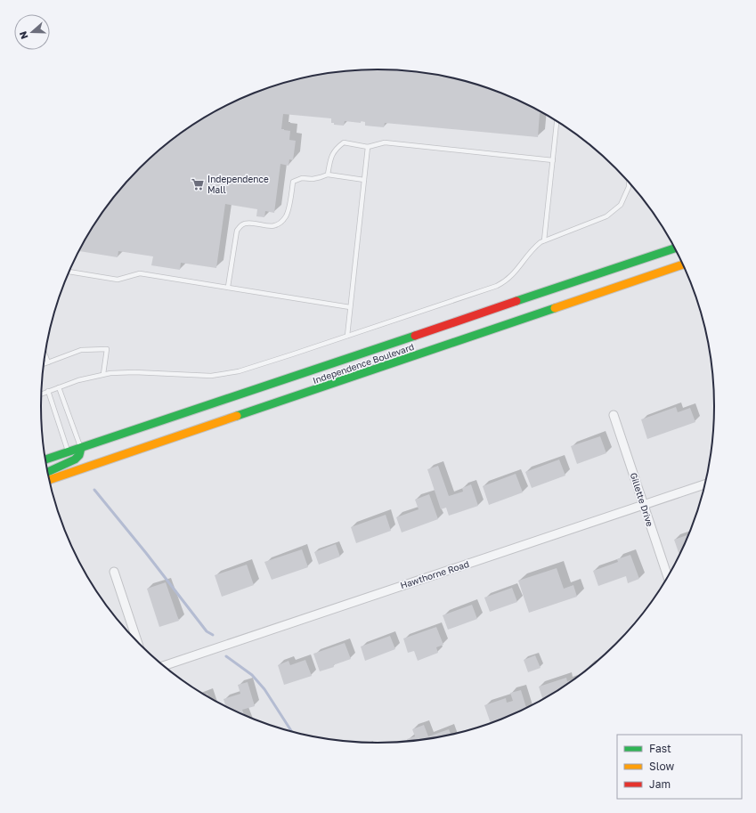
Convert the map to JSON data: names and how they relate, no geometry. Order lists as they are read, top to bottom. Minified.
{"streets":{"main road":["Independence Boulevard"],"street":["Gillette Drive","Hawthorne Road"]},"crossings":[["Gillette Drive","Hawthorne Road"]],"places":{"supermarket":["Independence Mall"]},"legend":["Fast","Slow","Jam"],"north":"left"}
